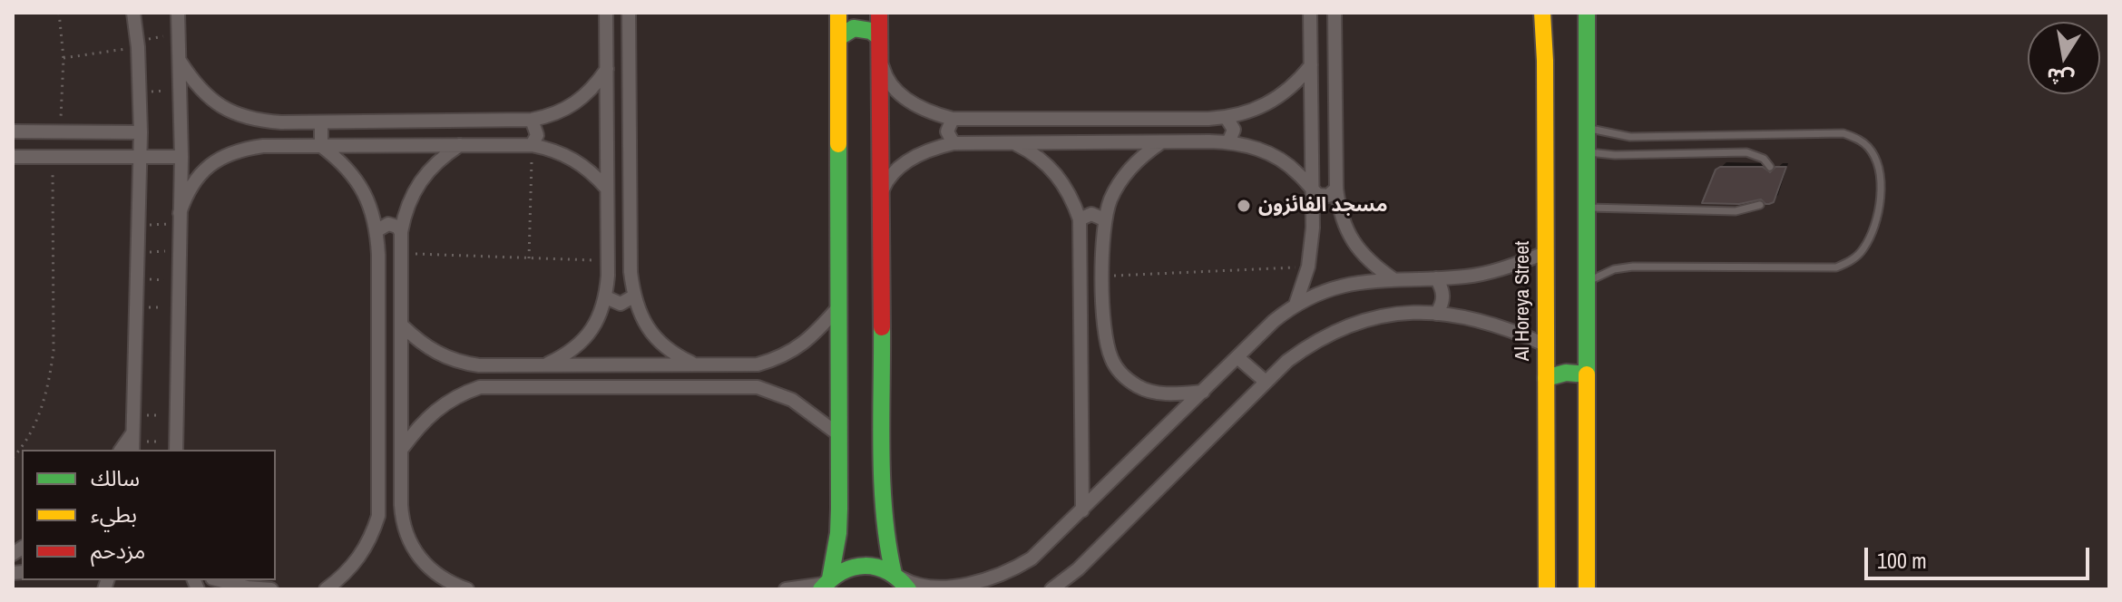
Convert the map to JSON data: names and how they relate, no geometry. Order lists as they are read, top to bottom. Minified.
{"streets":{"street":["Al Horeya Street"]},"places":["مسجد الفائزون"],"legend":["سالك","بطيء","مزدحم"],"scale_bar":"100 m","north":"bottom"}
